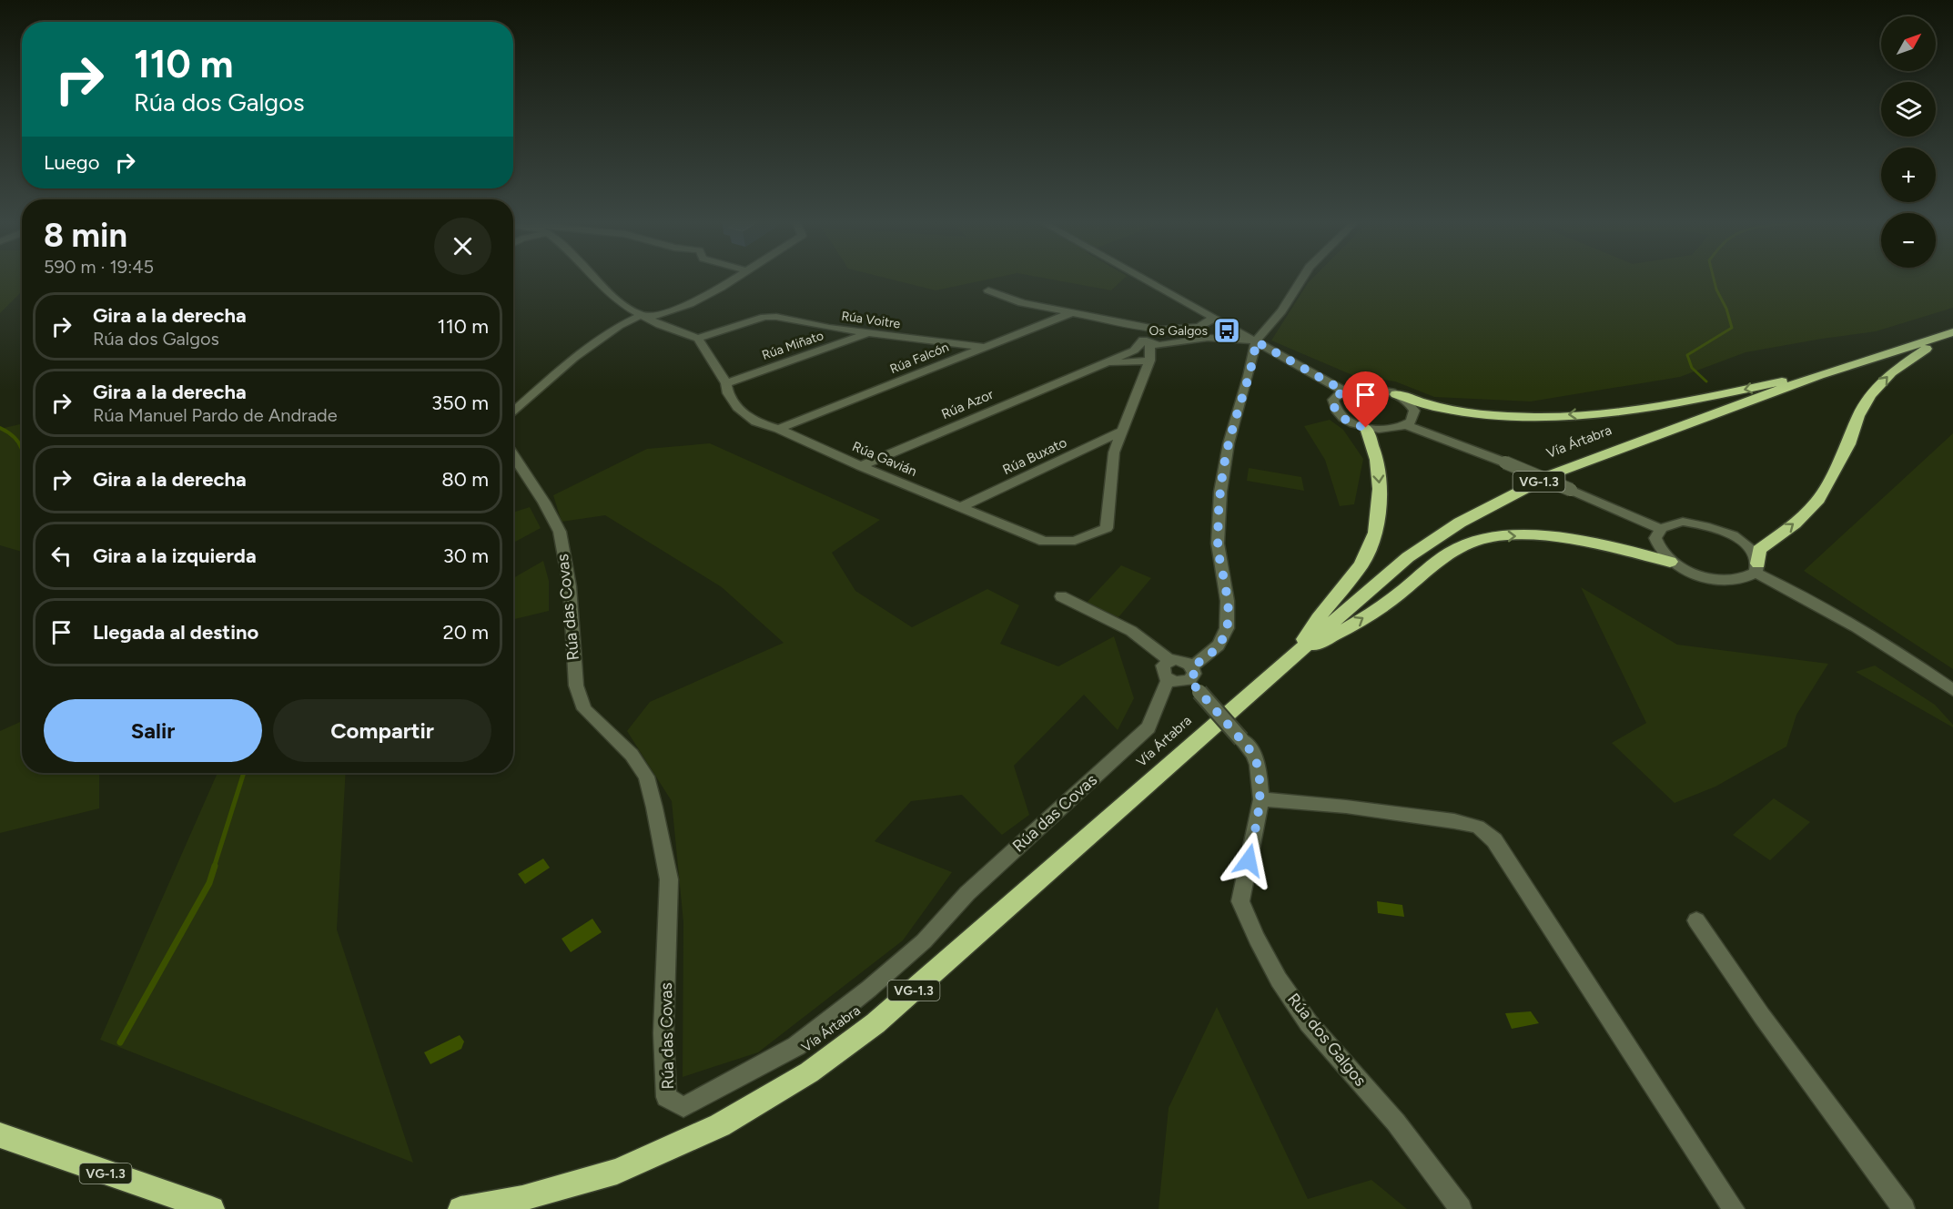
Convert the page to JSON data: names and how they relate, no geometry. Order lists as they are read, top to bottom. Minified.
{"streets":{"highway":["Vía Ártabra","VG-1.3"],"street":["Rúa Voitre","Rúa Miñato","Rúa Falcón","Rúa Azor","Rúa Buxato","Rúa Gavián","Rúa das Covas","Rúa dos Galgos"]},"crossings":[["Rúa Voitre","Rúa Miñato"],["Rúa Voitre","Rúa Falcón"],["Rúa Voitre","Rúa Gavián"],["Rúa Miñato","Rúa Gavián"],["Rúa Falcón","Rúa Gavián"],["Rúa Azor","Rúa Gavián"],["Rúa Buxato","Rúa Gavián"]],"places":{"bus stop":["Os Galgos"]},"north":"top right","page":{"map_buttons":["+","−"],"turn":["110 m","Rúa dos Galgos"],"then":"Luego","heading":["8 min","590 m · 19:45"],"list":[{"name":"Gira a la derecha","note":"Rúa dos Galgos","value":"110 m"},{"name":"Gira a la derecha","note":"Rúa Manuel Pardo de Andrade","value":"350 m"},{"name":"Gira a la derecha","value":"80 m"},{"name":"Gira a la izquierda","value":"30 m"},{"name":"Llegada al destino","value":"20 m"}],"buttons":["Salir","Compartir"]}}
